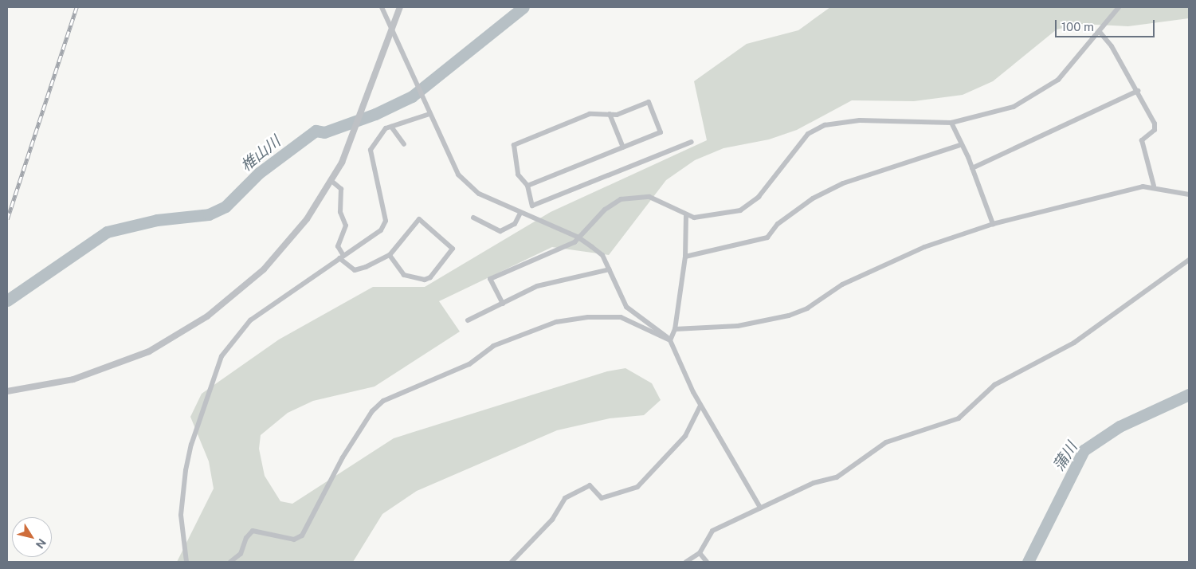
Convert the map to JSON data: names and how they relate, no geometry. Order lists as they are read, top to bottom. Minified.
{"water":["椎山川","蒲川"],"scale_bar":"100 m","north":"bottom right"}
